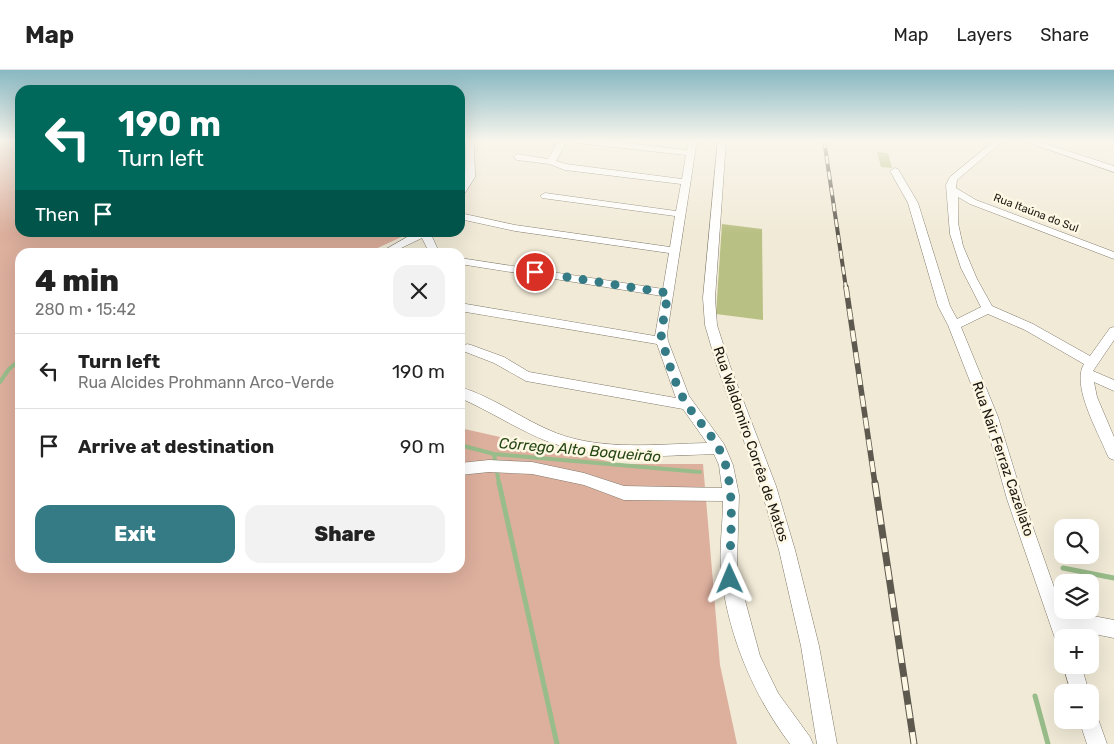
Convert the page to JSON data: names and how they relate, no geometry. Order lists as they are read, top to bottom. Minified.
{"streets":{"street":["Rua Itaúna do Sul","Rua Waldomiro Corrêa de Matos","Rua Nair Ferraz Cazellato"]},"water":["Córrego Alto Boqueirão"],"page":{"header":"Map","nav":["Map","Layers","Share"],"turn":["190 m","Turn left"],"then":"Then","heading":["4 min","280 m · 15:42"],"list":[{"name":"Turn left","note":"Rua Alcides Prohmann Arco-Verde","value":"190 m"},{"name":"Arrive at destination","value":"90 m"}],"buttons":["Exit","Share"],"map_buttons":["+","−"]}}
